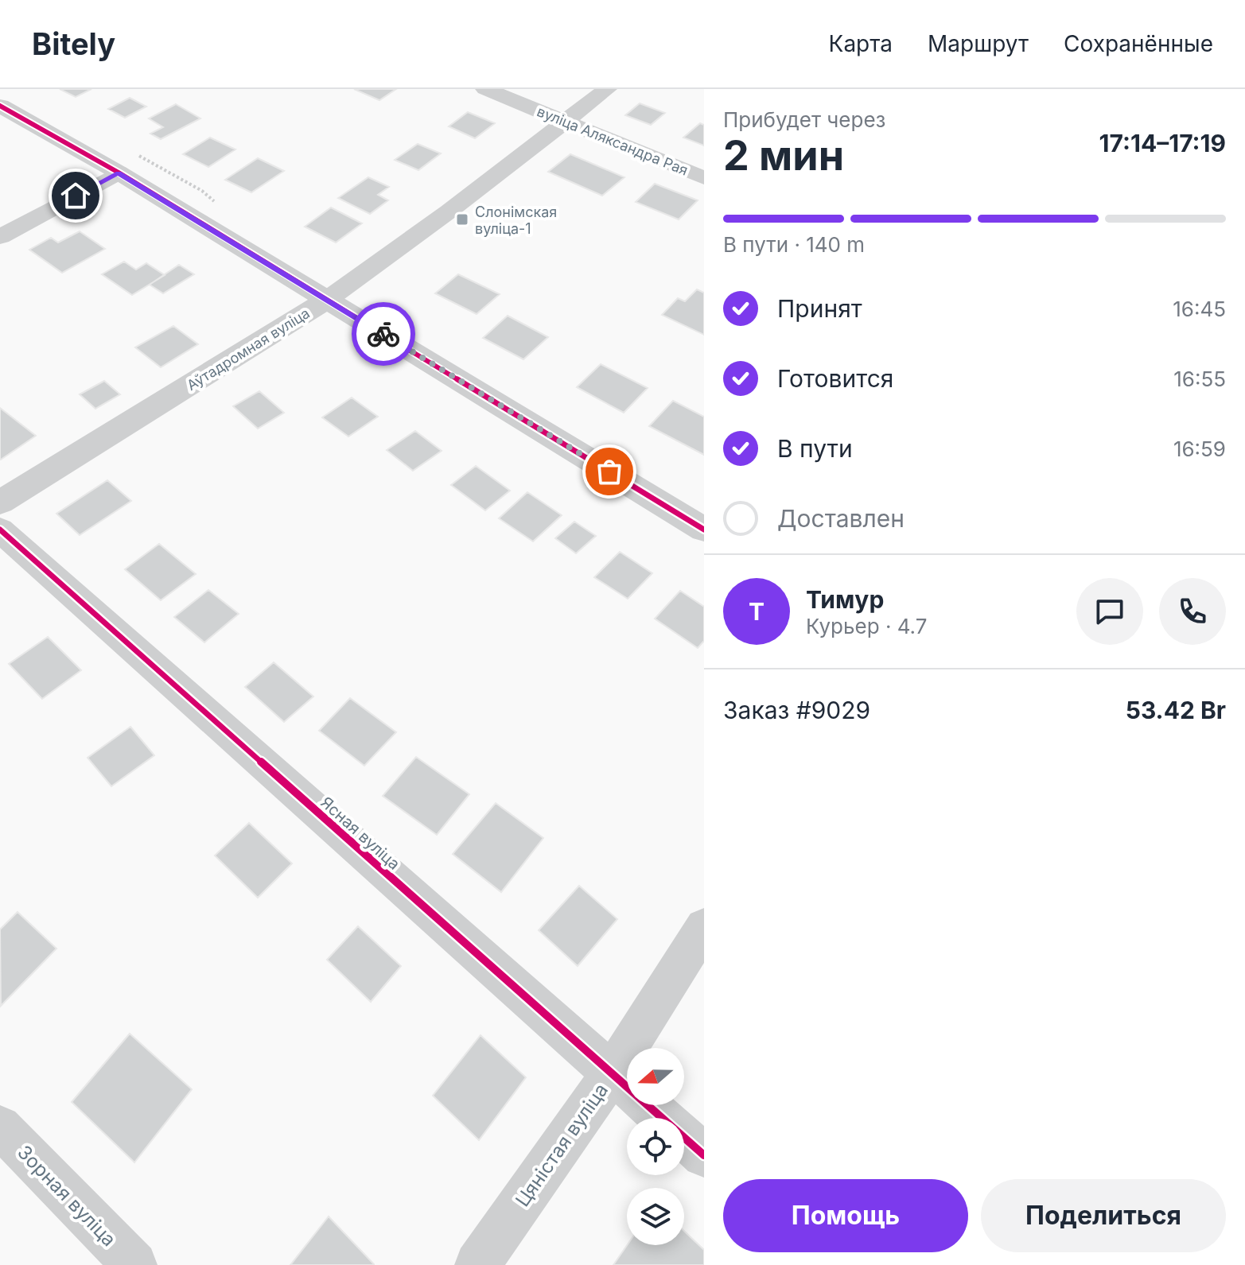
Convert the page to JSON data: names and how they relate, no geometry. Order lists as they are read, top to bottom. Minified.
{"streets":{"street":["вуліца Аляксандра Рая","Аўтадромная вуліца","Ясная вуліца","Цяністая вуліца","Зорная вуліца"]},"crossings":[["вуліца Аляксандра Рая","Аўтадромная вуліца"],["Ясная вуліца","Цяністая вуліца"]],"places":{"transit":["Слонімская вуліца-1"]},"north":"left","page":{"header":"Bitely","nav":["Карта","Маршрут","Сохранённые"],"heading":["2 мин","Прибудет через","17:14–17:19"],"panel":["Тимур","Курьер · 4.7","Заказ #9029","53.42 Br"],"bar":"В пути · 140 m","list":[["Принят","16:45"],["Готовится","16:55"],["В пути","16:59"],"Доставлен"],"round":"Т","buttons":["Помощь","Поделиться"]}}
